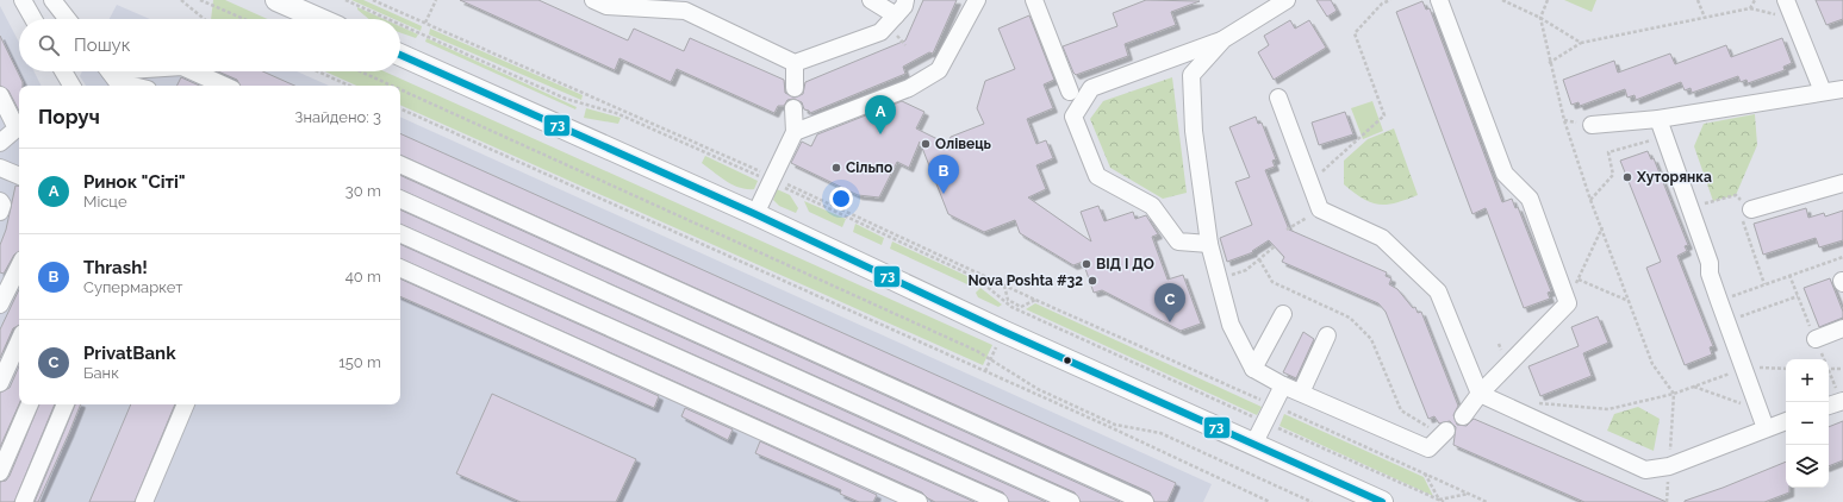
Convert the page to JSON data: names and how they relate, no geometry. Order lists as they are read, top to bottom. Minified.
{"places":["Олівець","Сільпо","Хуторянка","ВІД І ДО","Nova Poshta #32"],"lines":["transit line 73"],"page":{"search":"Пошук","heading":["Поруч","Знайдено: 3"],"pins":["A","B","C"],"list":[{"mark":"A","name":"Ринок \"Сіті\"","note":"Місце","value":"30 m"},{"mark":"B","name":"Thrash!","note":"Супермаркет","value":"40 m"},{"mark":"C","name":"PrivatBank","note":"Банк","value":"150 m"}],"map_buttons":["+","−"]}}
